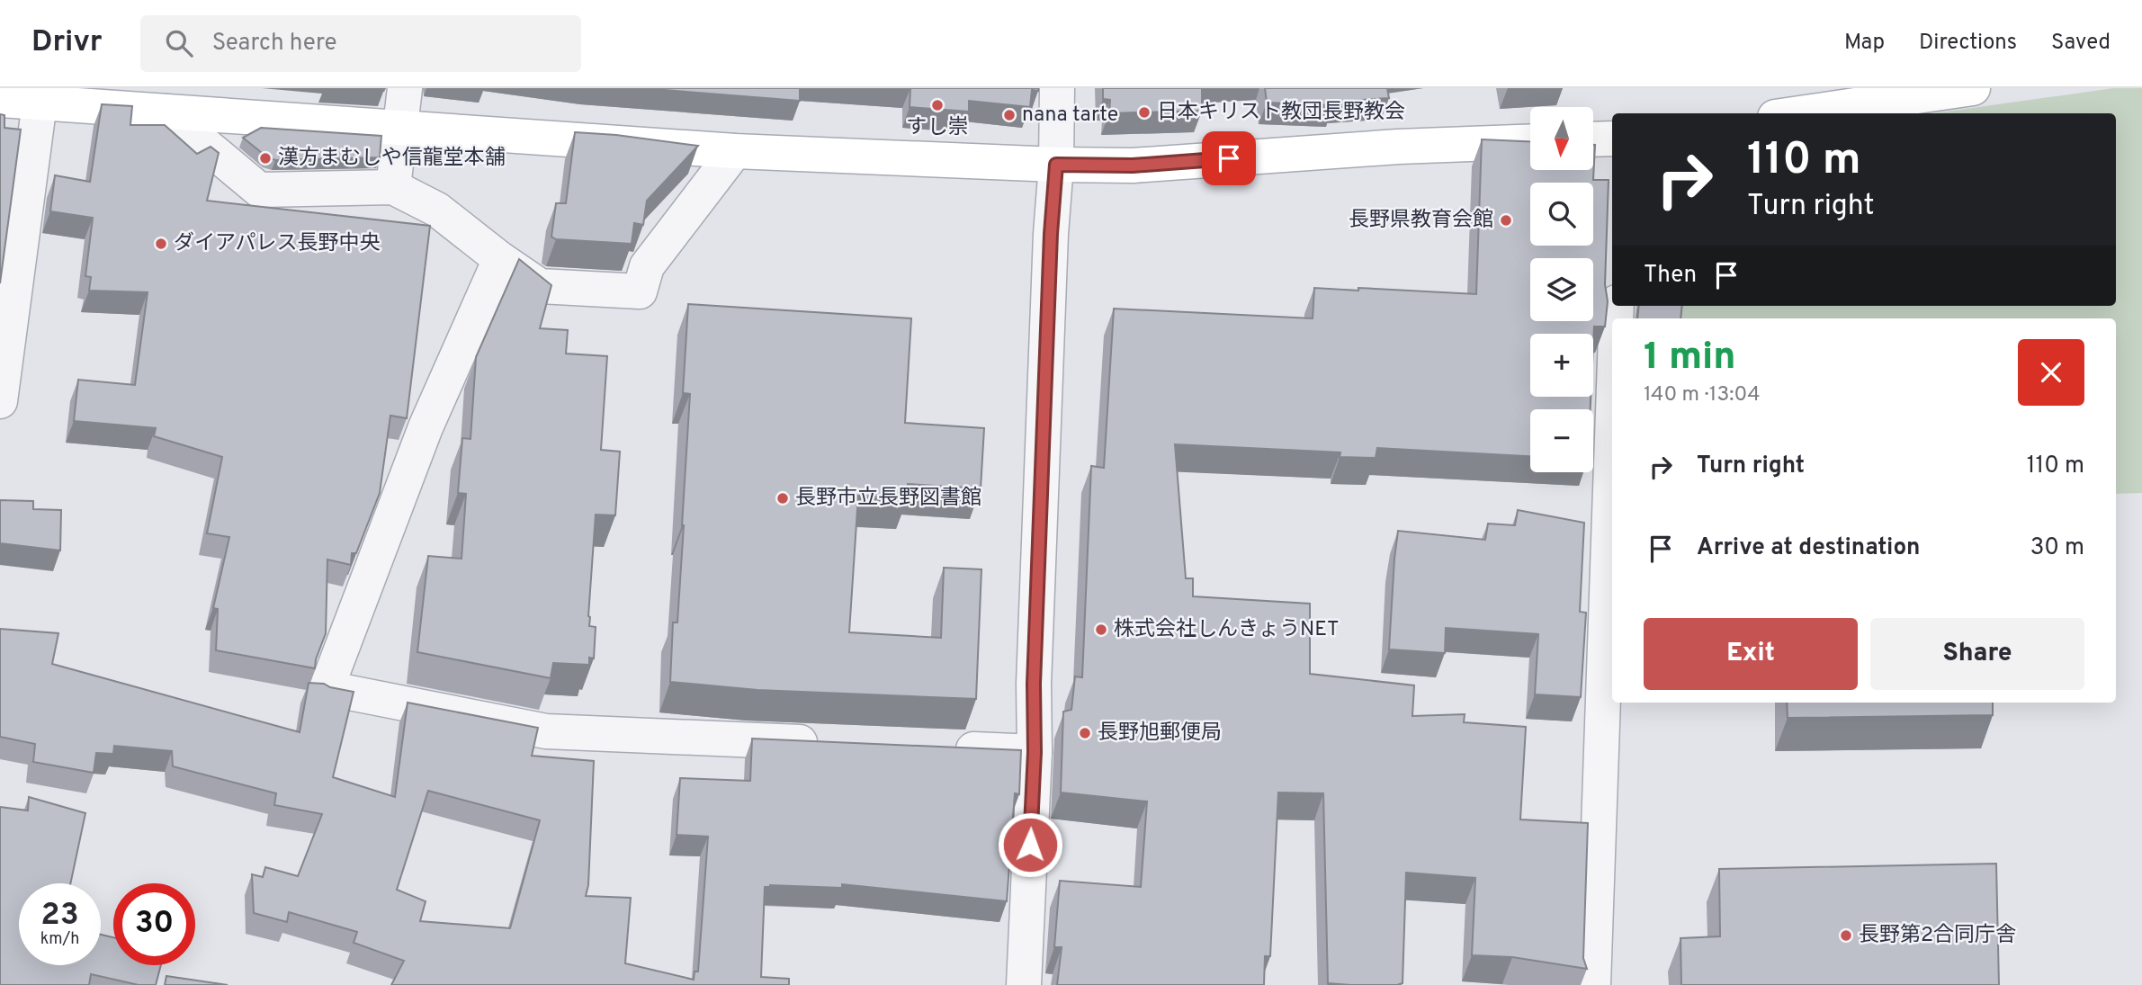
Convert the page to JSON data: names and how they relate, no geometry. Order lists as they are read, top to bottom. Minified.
{"places":["すし崇","日本キリスト教団長野教会","nana tarte","漢方まむしや信龍堂本舗","長野県教育会館","ダイアパレス長野中央","長野市立長野図書館","株式会社しんきょうNET","長野旭郵便局","長野第2合同庁舎"],"north":"bottom","page":{"header":"Drivr","search":"Search here","nav":["Map","Directions","Saved"],"map_buttons":["+","−"],"turn":["110 m","Turn right"],"then":"Then","heading":["1 min","140 m · 13:04"],"list":[{"name":"Turn right","value":"110 m"},{"name":"Arrive at destination","value":"30 m"}],"buttons":["Exit","Share"],"speed":"23 km/h","limit":"30"}}
